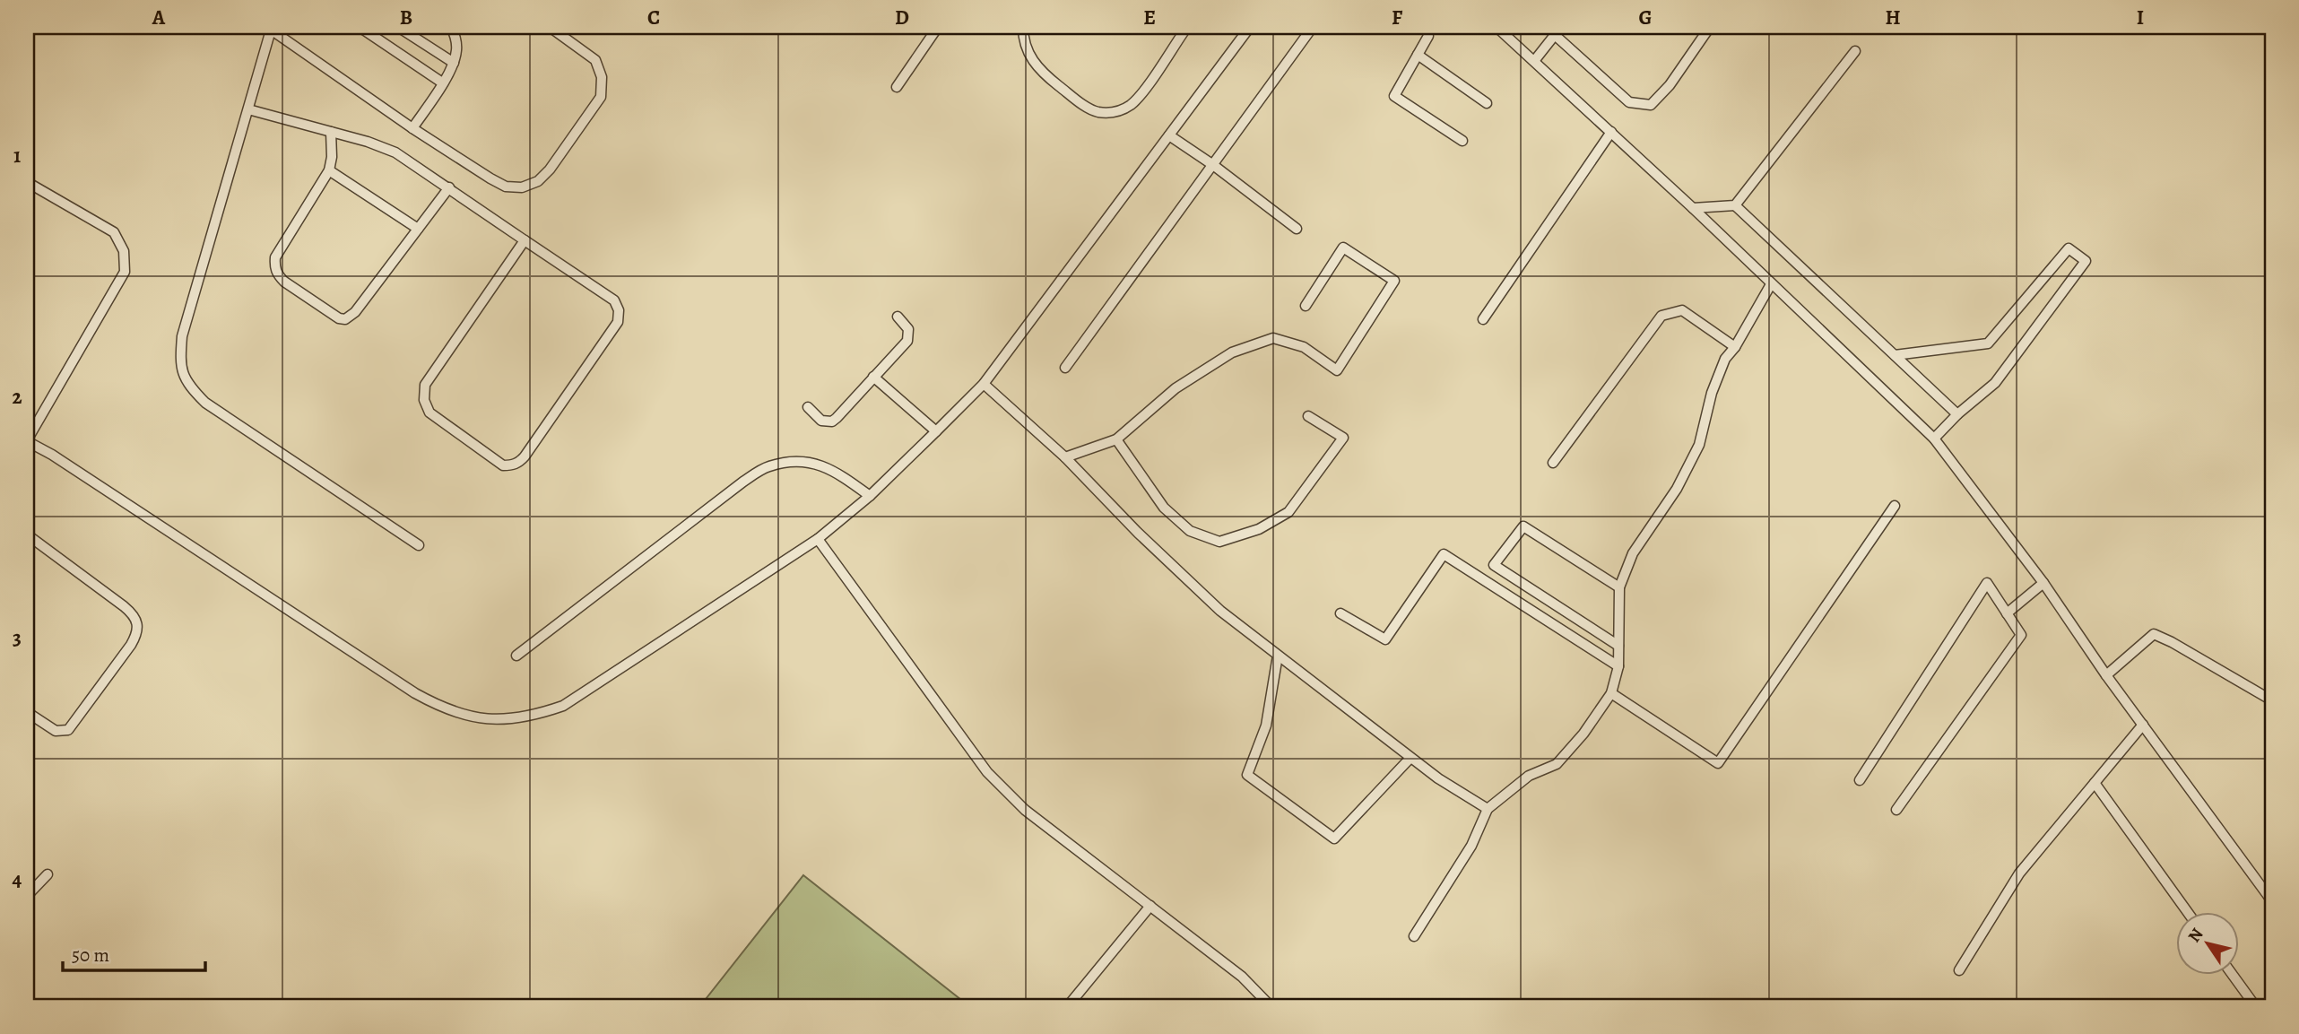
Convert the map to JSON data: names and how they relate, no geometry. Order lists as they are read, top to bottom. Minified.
{"scale_bar":"50 m","north":"top left","grid":{"columns":["A","B","C","D","E","F","G","H","I"],"rows":["1","2","3","4"]}}
